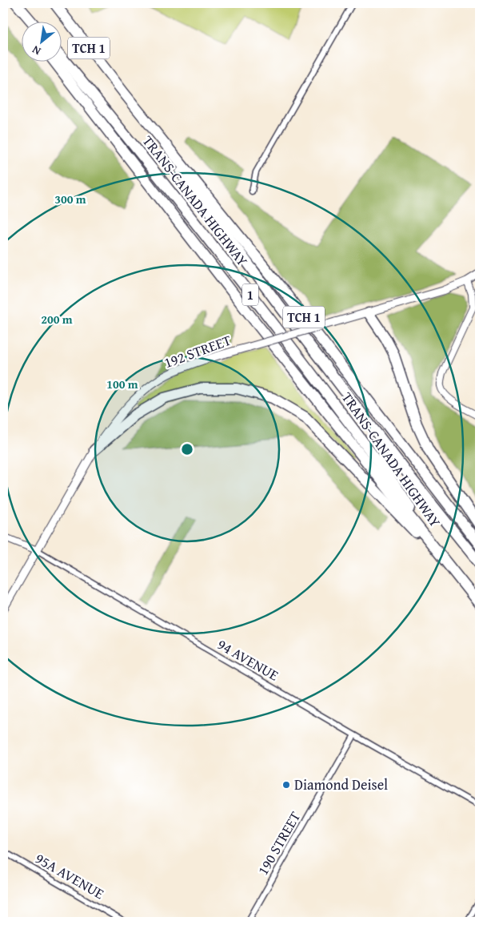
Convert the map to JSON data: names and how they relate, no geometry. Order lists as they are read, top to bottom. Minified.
{"streets":{"highway":["TCH 1","TRANS-CANADA HIGHWAY","1"],"main road":["192 STREET"],"street":["94 AVENUE","190 STREET","95A AVENUE"]},"crossings":[["192 STREET","94 AVENUE"],["94 AVENUE","190 STREET"]],"places":["Diamond Deisel"],"north":"bottom left","rings":["300 m","200 m","100 m"]}
